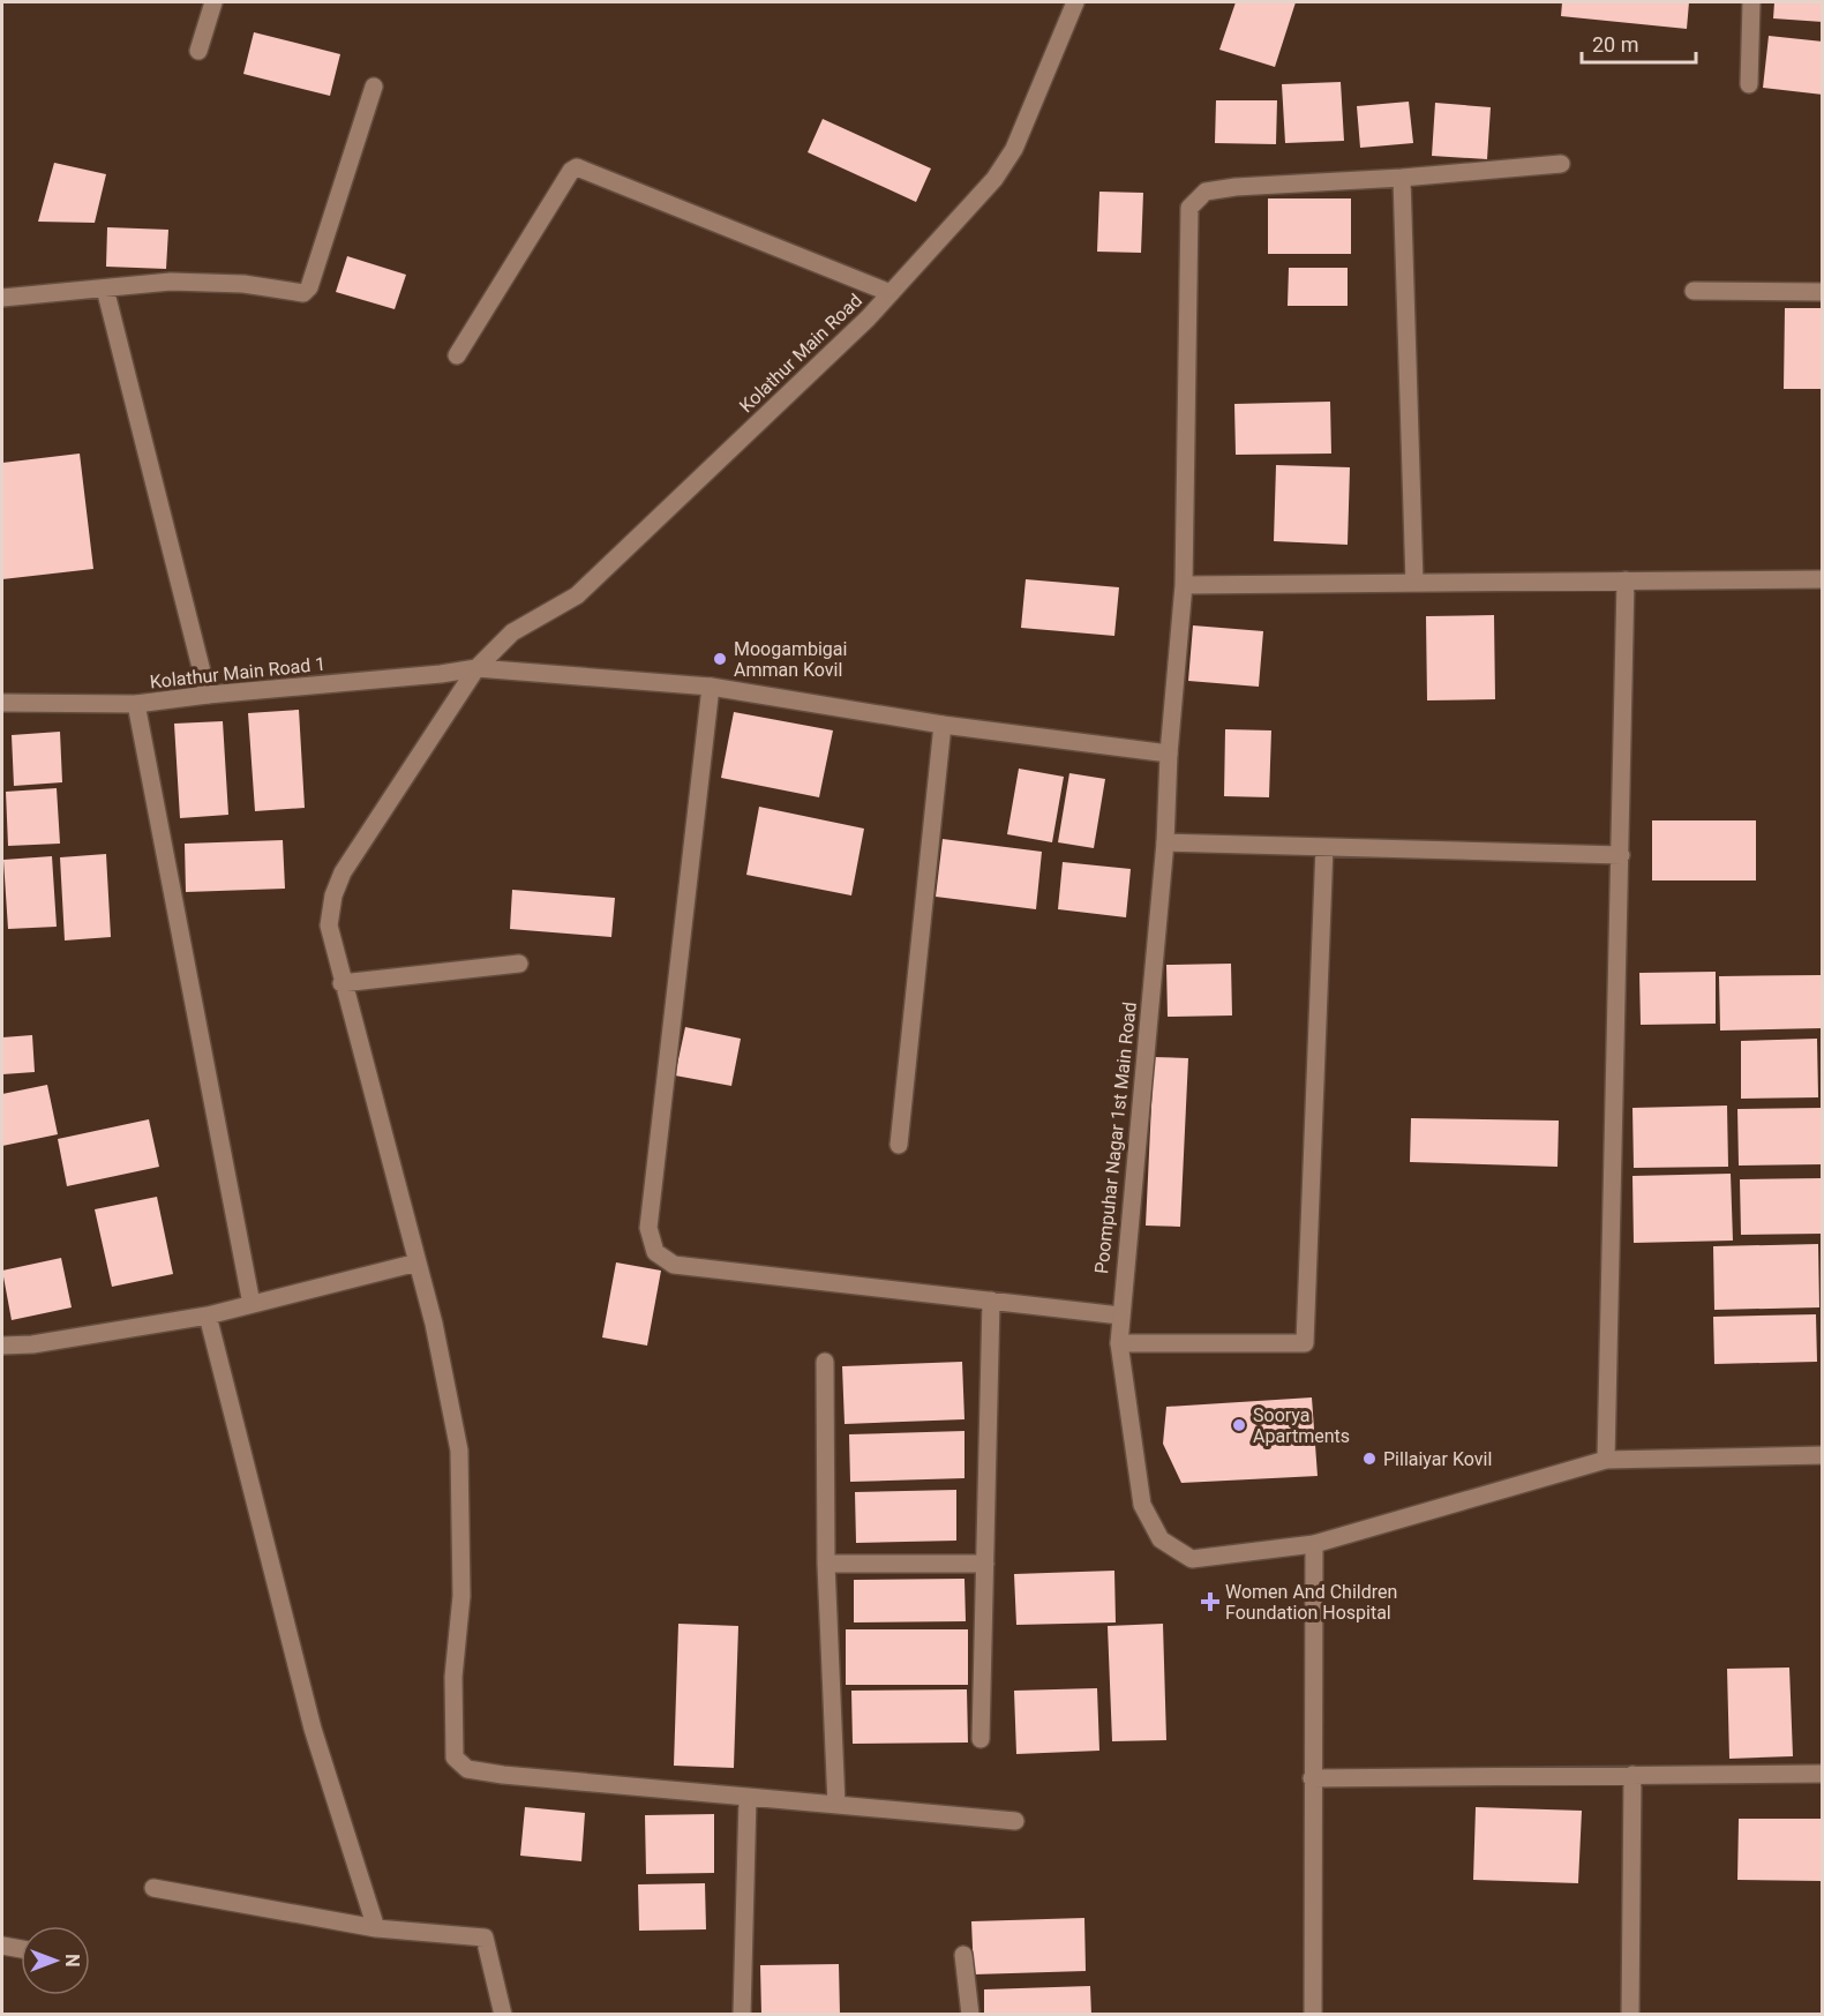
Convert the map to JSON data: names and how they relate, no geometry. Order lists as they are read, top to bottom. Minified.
{"streets":{"street":["Kolathur Main Road","Kolathur Main Road 1","Poompuhar Nagar 1st Main Road"]},"crossings":[["Kolathur Main Road","Kolathur Main Road 1"]],"places":{"other":["Moogambigai Amman Kovil","Soorya Apartments","Pillaiyar Kovil"],"health":["Women And Children Foundation Hospital"]},"scale_bar":"20 m","north":"right"}
